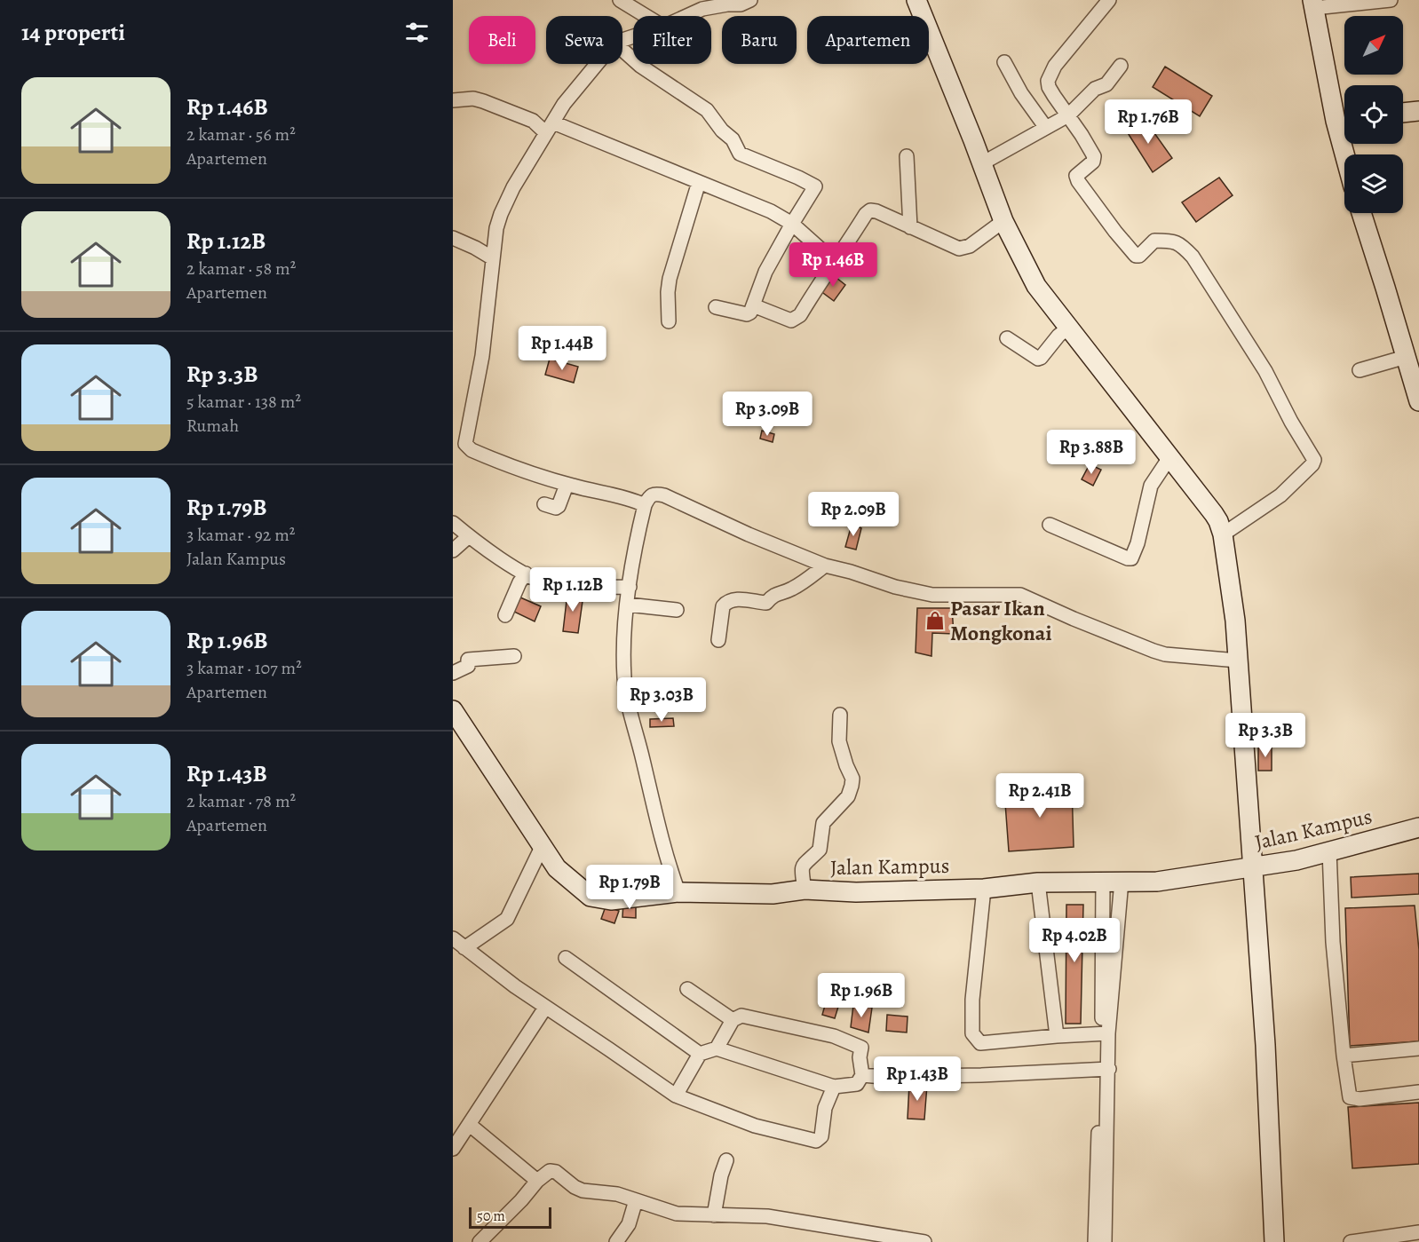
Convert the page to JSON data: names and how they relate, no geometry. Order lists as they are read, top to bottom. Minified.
{"streets":{"street":["Jalan Kampus"]},"places":{"shop":["Pasar Ikan Mongkonai"]},"scale_bar":"50 m","north":"top right","page":{"heading":"14 properti","chip":["Beli","Sewa","Filter","Baru","Apartemen"],"list":[{"name":"Rp 1.46B","note":"2 kamar · 56 m² · Apartemen"},{"name":"Rp 1.12B","note":"2 kamar · 58 m² · Apartemen"},{"name":"Rp 3.3B","note":"5 kamar · 138 m² · Rumah"},{"name":"Rp 1.79B","note":"3 kamar · 92 m² · Jalan Kampus"},{"name":"Rp 1.96B","note":"3 kamar · 107 m² · Apartemen"},{"name":"Rp 1.43B","note":"2 kamar · 78 m² · Apartemen"}],"price":["Rp 1.76B","Rp 1.46B","Rp 1.44B","Rp 3.09B","Rp 3.88B","Rp 2.09B","Rp 1.12B","Rp 3.03B","Rp 3.3B","Rp 2.41B","Rp 1.79B","Rp 4.02B","Rp 1.96B","Rp 1.43B"],"scale":"50 m"}}
